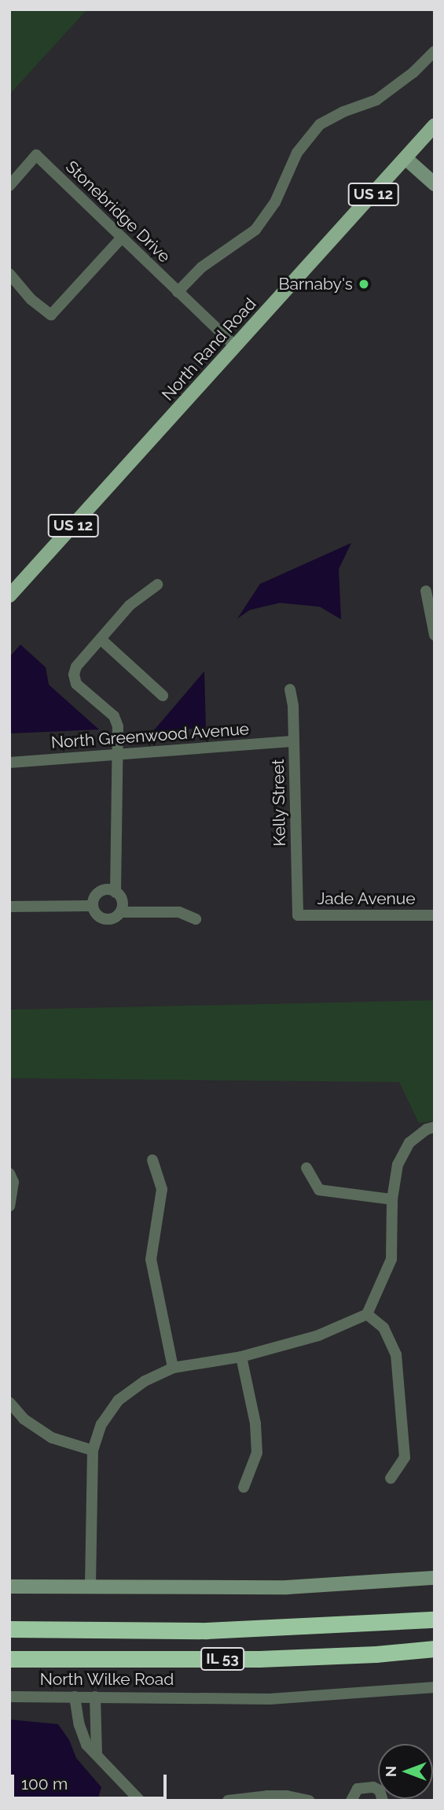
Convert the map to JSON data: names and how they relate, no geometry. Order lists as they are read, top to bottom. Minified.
{"streets":{"highway":["IL 53"],"main road":["US 12","North Rand Road"],"street":["Stonebridge Drive","North Greenwood Avenue","Kelly Street","Jade Avenue","North Wilke Road"]},"crossings":[["Stonebridge Drive","North Rand Road"],["North Greenwood Avenue","Kelly Street"],["Kelly Street","Jade Avenue"]],"places":["Barnaby's"],"scale_bar":"100 m","north":"left"}
